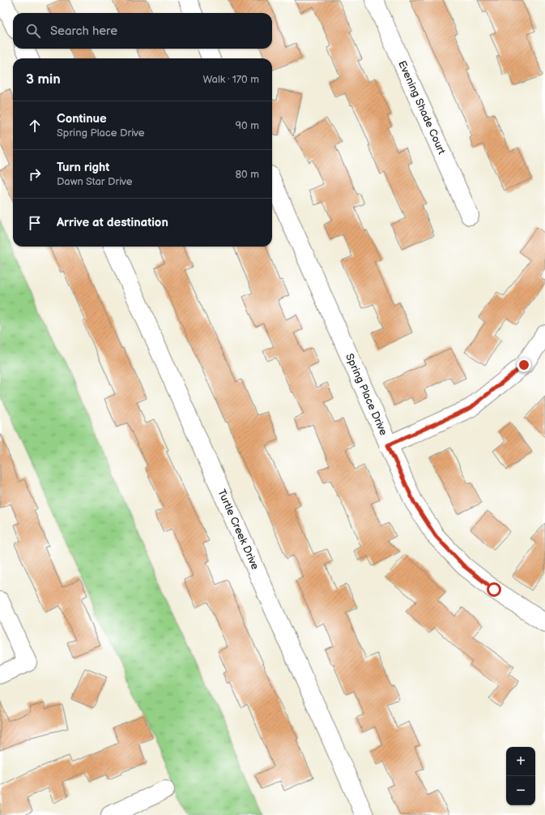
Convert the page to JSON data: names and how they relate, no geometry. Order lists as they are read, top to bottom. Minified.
{"streets":{"street":["Evening Shade Court","Spring Place Drive","Turtle Creek Drive"]},"page":{"search":"Search here","heading":["3 min","Walk · 170 m"],"list":[["Continue","Spring Place Drive","90 m"],["Turn right","Dawn Star Drive","80 m"],"Arrive at destination"],"map_buttons":["+","−"]}}
